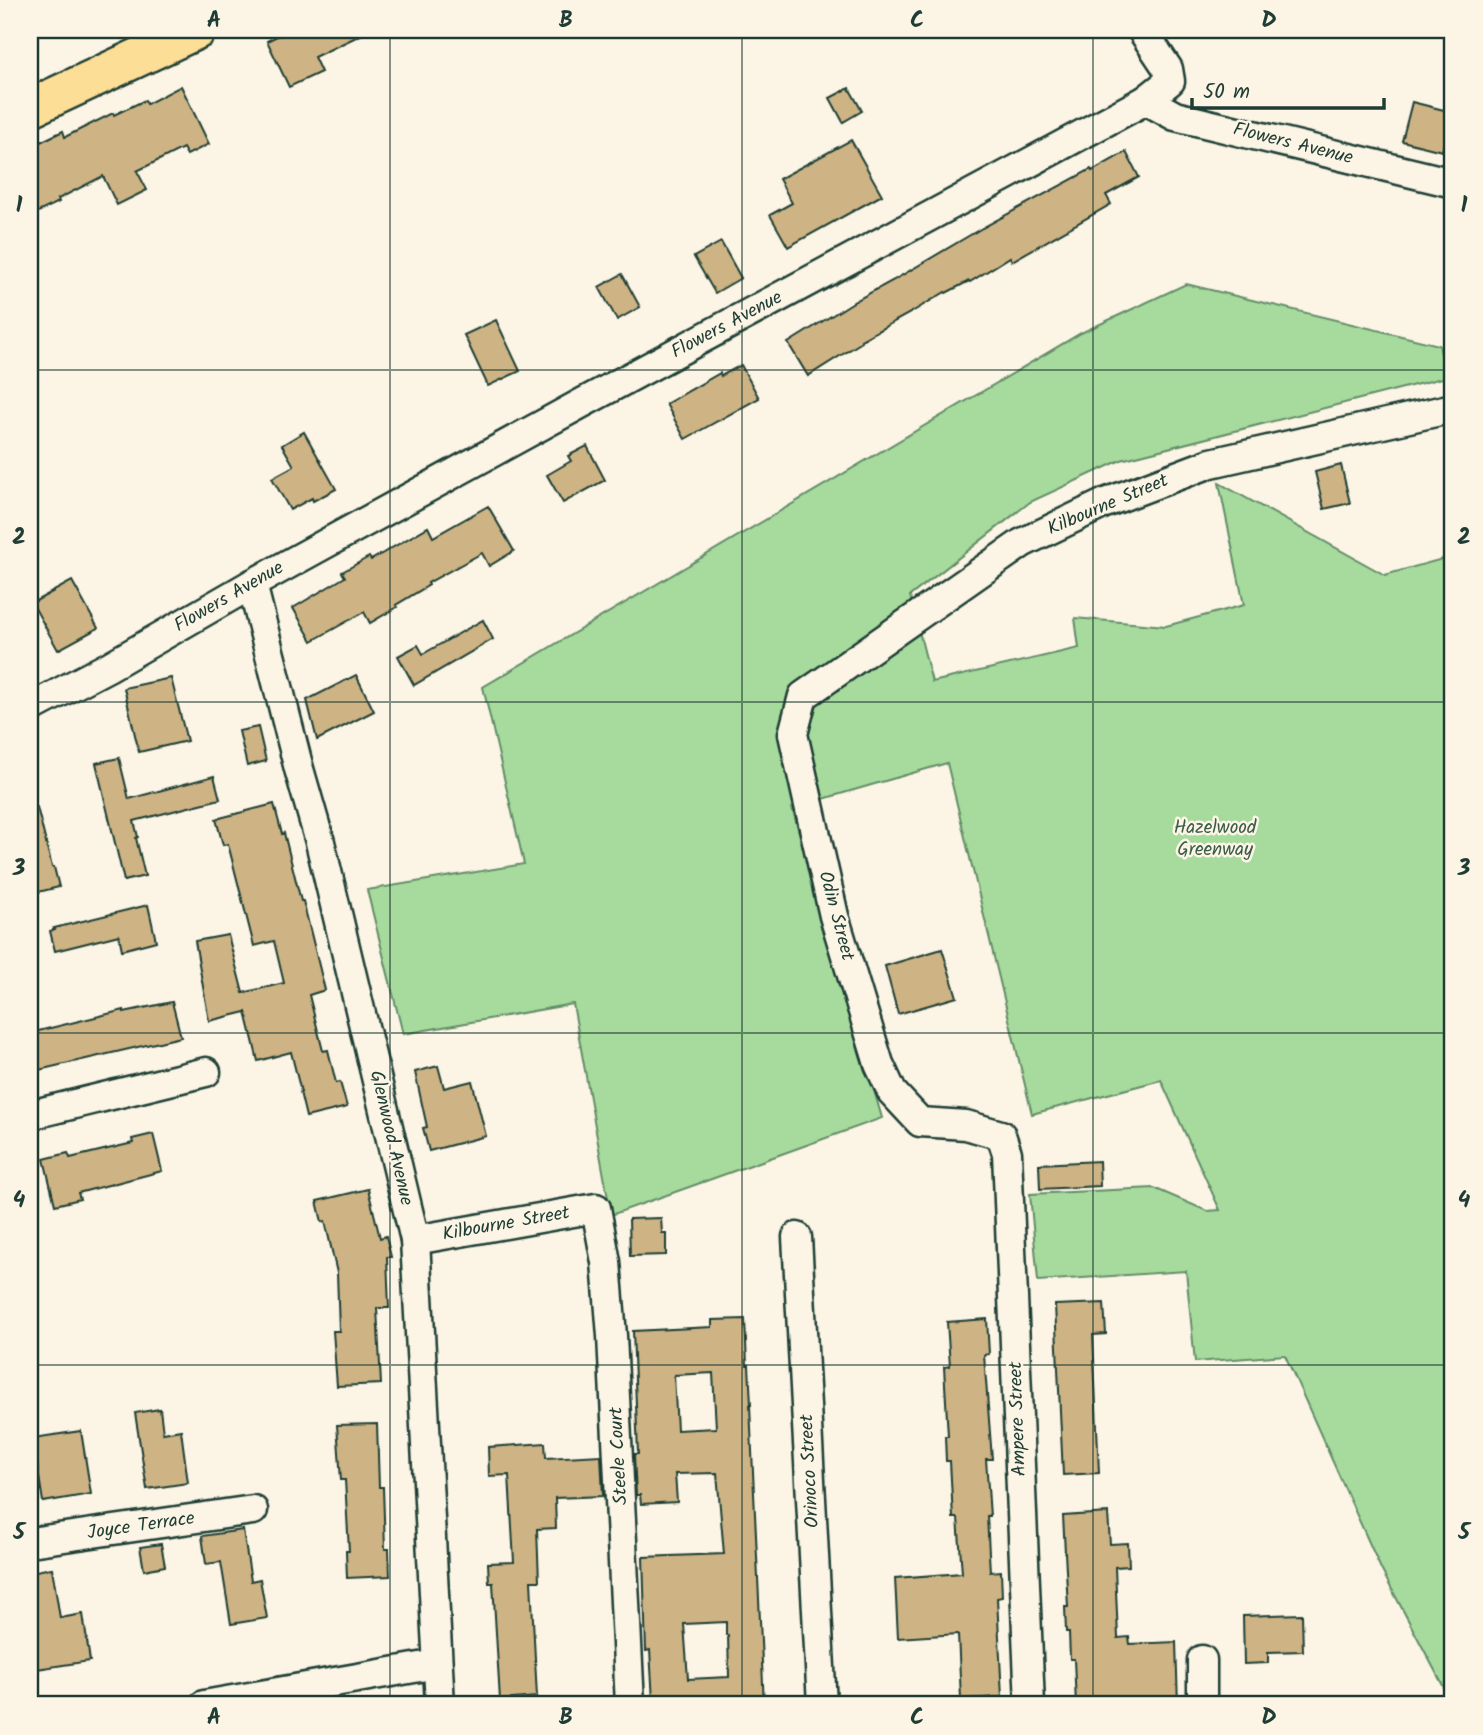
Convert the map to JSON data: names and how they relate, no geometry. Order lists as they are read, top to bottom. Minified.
{"streets":{"street":["Flowers Avenue","Kilbourne Street","Odin Street","Glenwood Avenue","Ampere Street","Steele Court","Orinoco Street","Joyce Terrace"]},"crossings":[["Flowers Avenue","Glenwood Avenue"],["Kilbourne Street","Odin Street"],["Kilbourne Street","Glenwood Avenue"],["Kilbourne Street","Steele Court"],["Odin Street","Ampere Street"]],"parks":["Hazelwood Greenway"],"scale_bar":"50 m","grid":{"columns":["A","B","C","D"],"rows":["1","2","3","4","5"]}}
